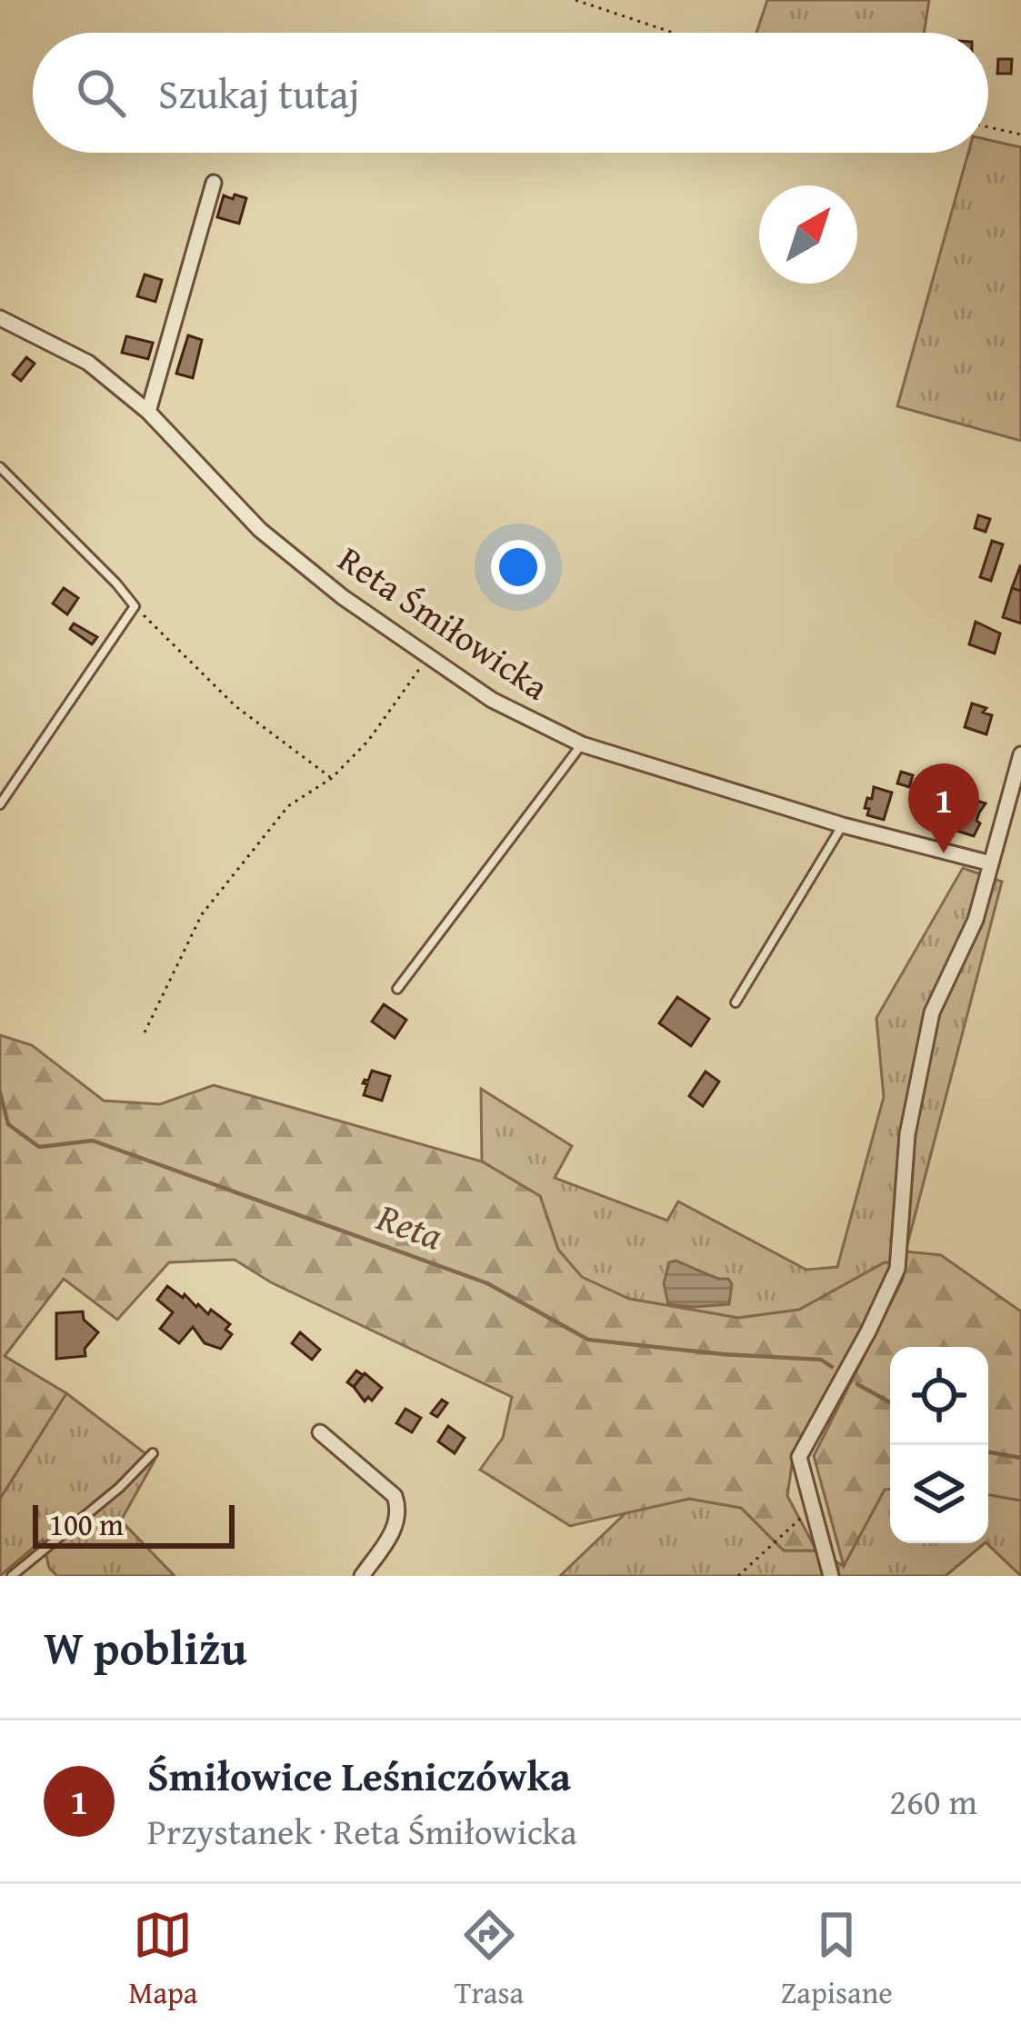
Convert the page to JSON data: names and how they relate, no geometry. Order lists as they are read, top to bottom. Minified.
{"streets":{"street":["Reta Śmiłowicka"]},"water":["Reta"],"scale_bar":"100 m","north":"top right","page":{"search":"Szukaj tutaj","pins":"1","scale":"100 m","heading":"W pobliżu","list":[{"mark":"1","name":"Śmiłowice Leśniczówka","note":"Przystanek · Reta Śmiłowicka","value":"260 m"}],"nav":["Mapa","Trasa","Zapisane"]}}
